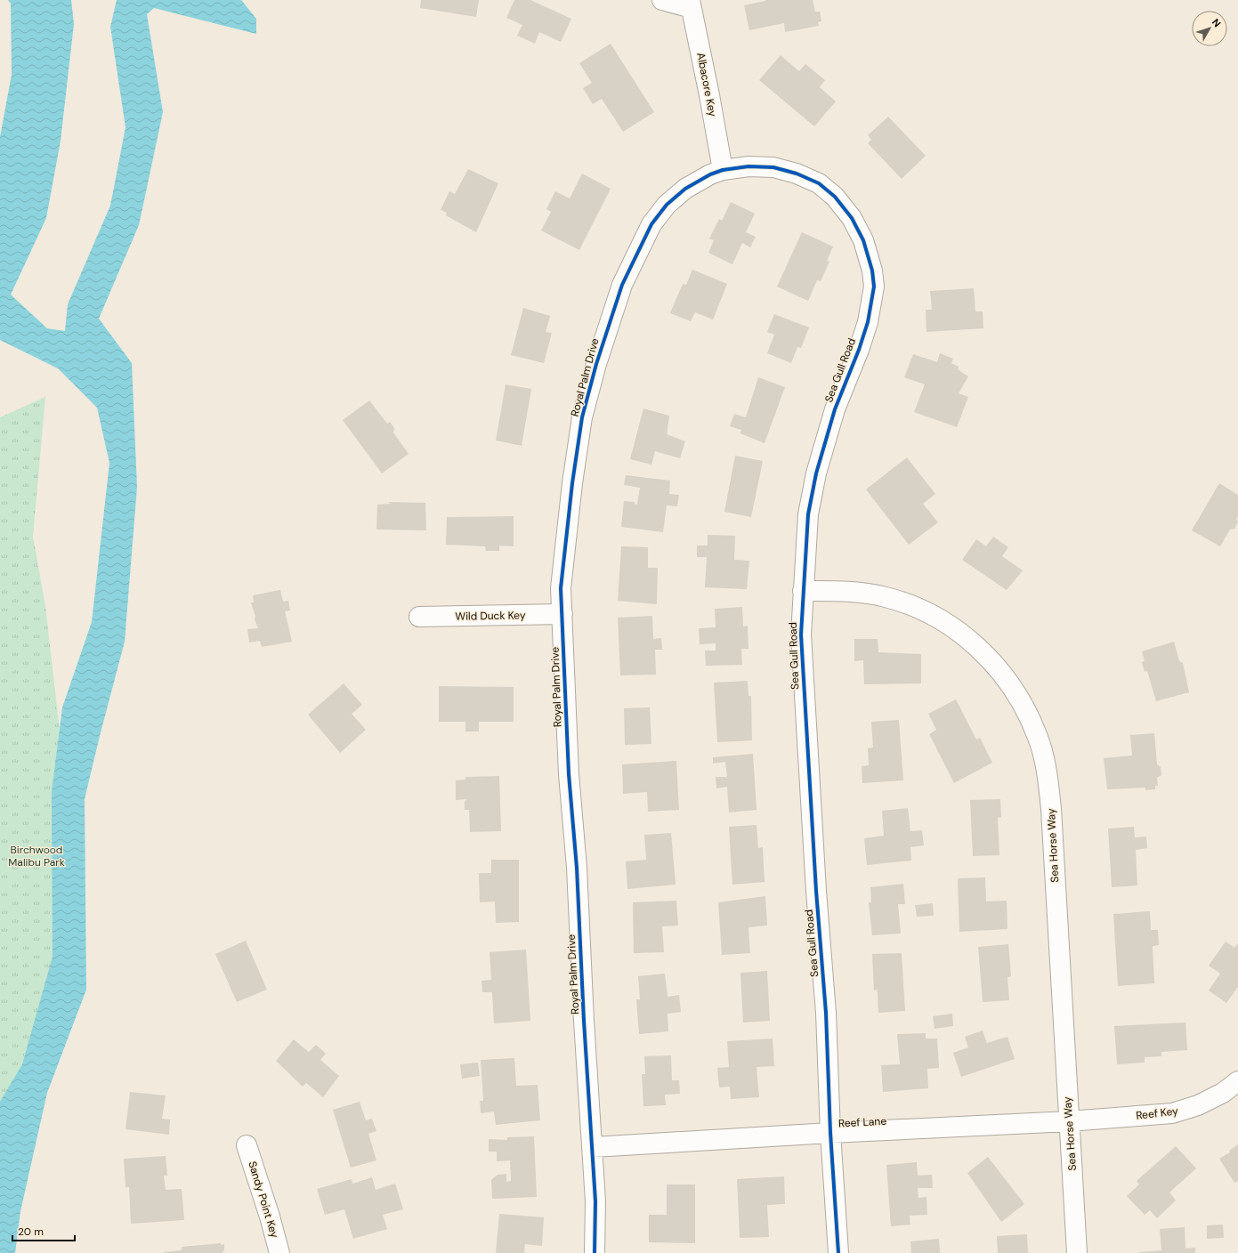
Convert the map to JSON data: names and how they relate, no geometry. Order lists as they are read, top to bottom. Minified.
{"streets":{"street":["Albacore Key","Sea Gull Road","Royal Palm Drive","Wild Duck Key","Sea Horse Way","Reef Key","Reef Lane","Sandy Point Key"]},"crossings":[["Albacore Key","Sea Gull Road"],["Albacore Key","Royal Palm Drive"],["Sea Gull Road","Royal Palm Drive"],["Sea Gull Road","Sea Horse Way"],["Sea Gull Road","Reef Lane"],["Royal Palm Drive","Wild Duck Key"],["Royal Palm Drive","Reef Lane"],["Sea Horse Way","Reef Key"],["Sea Horse Way","Reef Lane"],["Reef Key","Reef Lane"]],"parks":["Birchwood Malibu Park"],"scale_bar":"20 m","north":"top right"}
